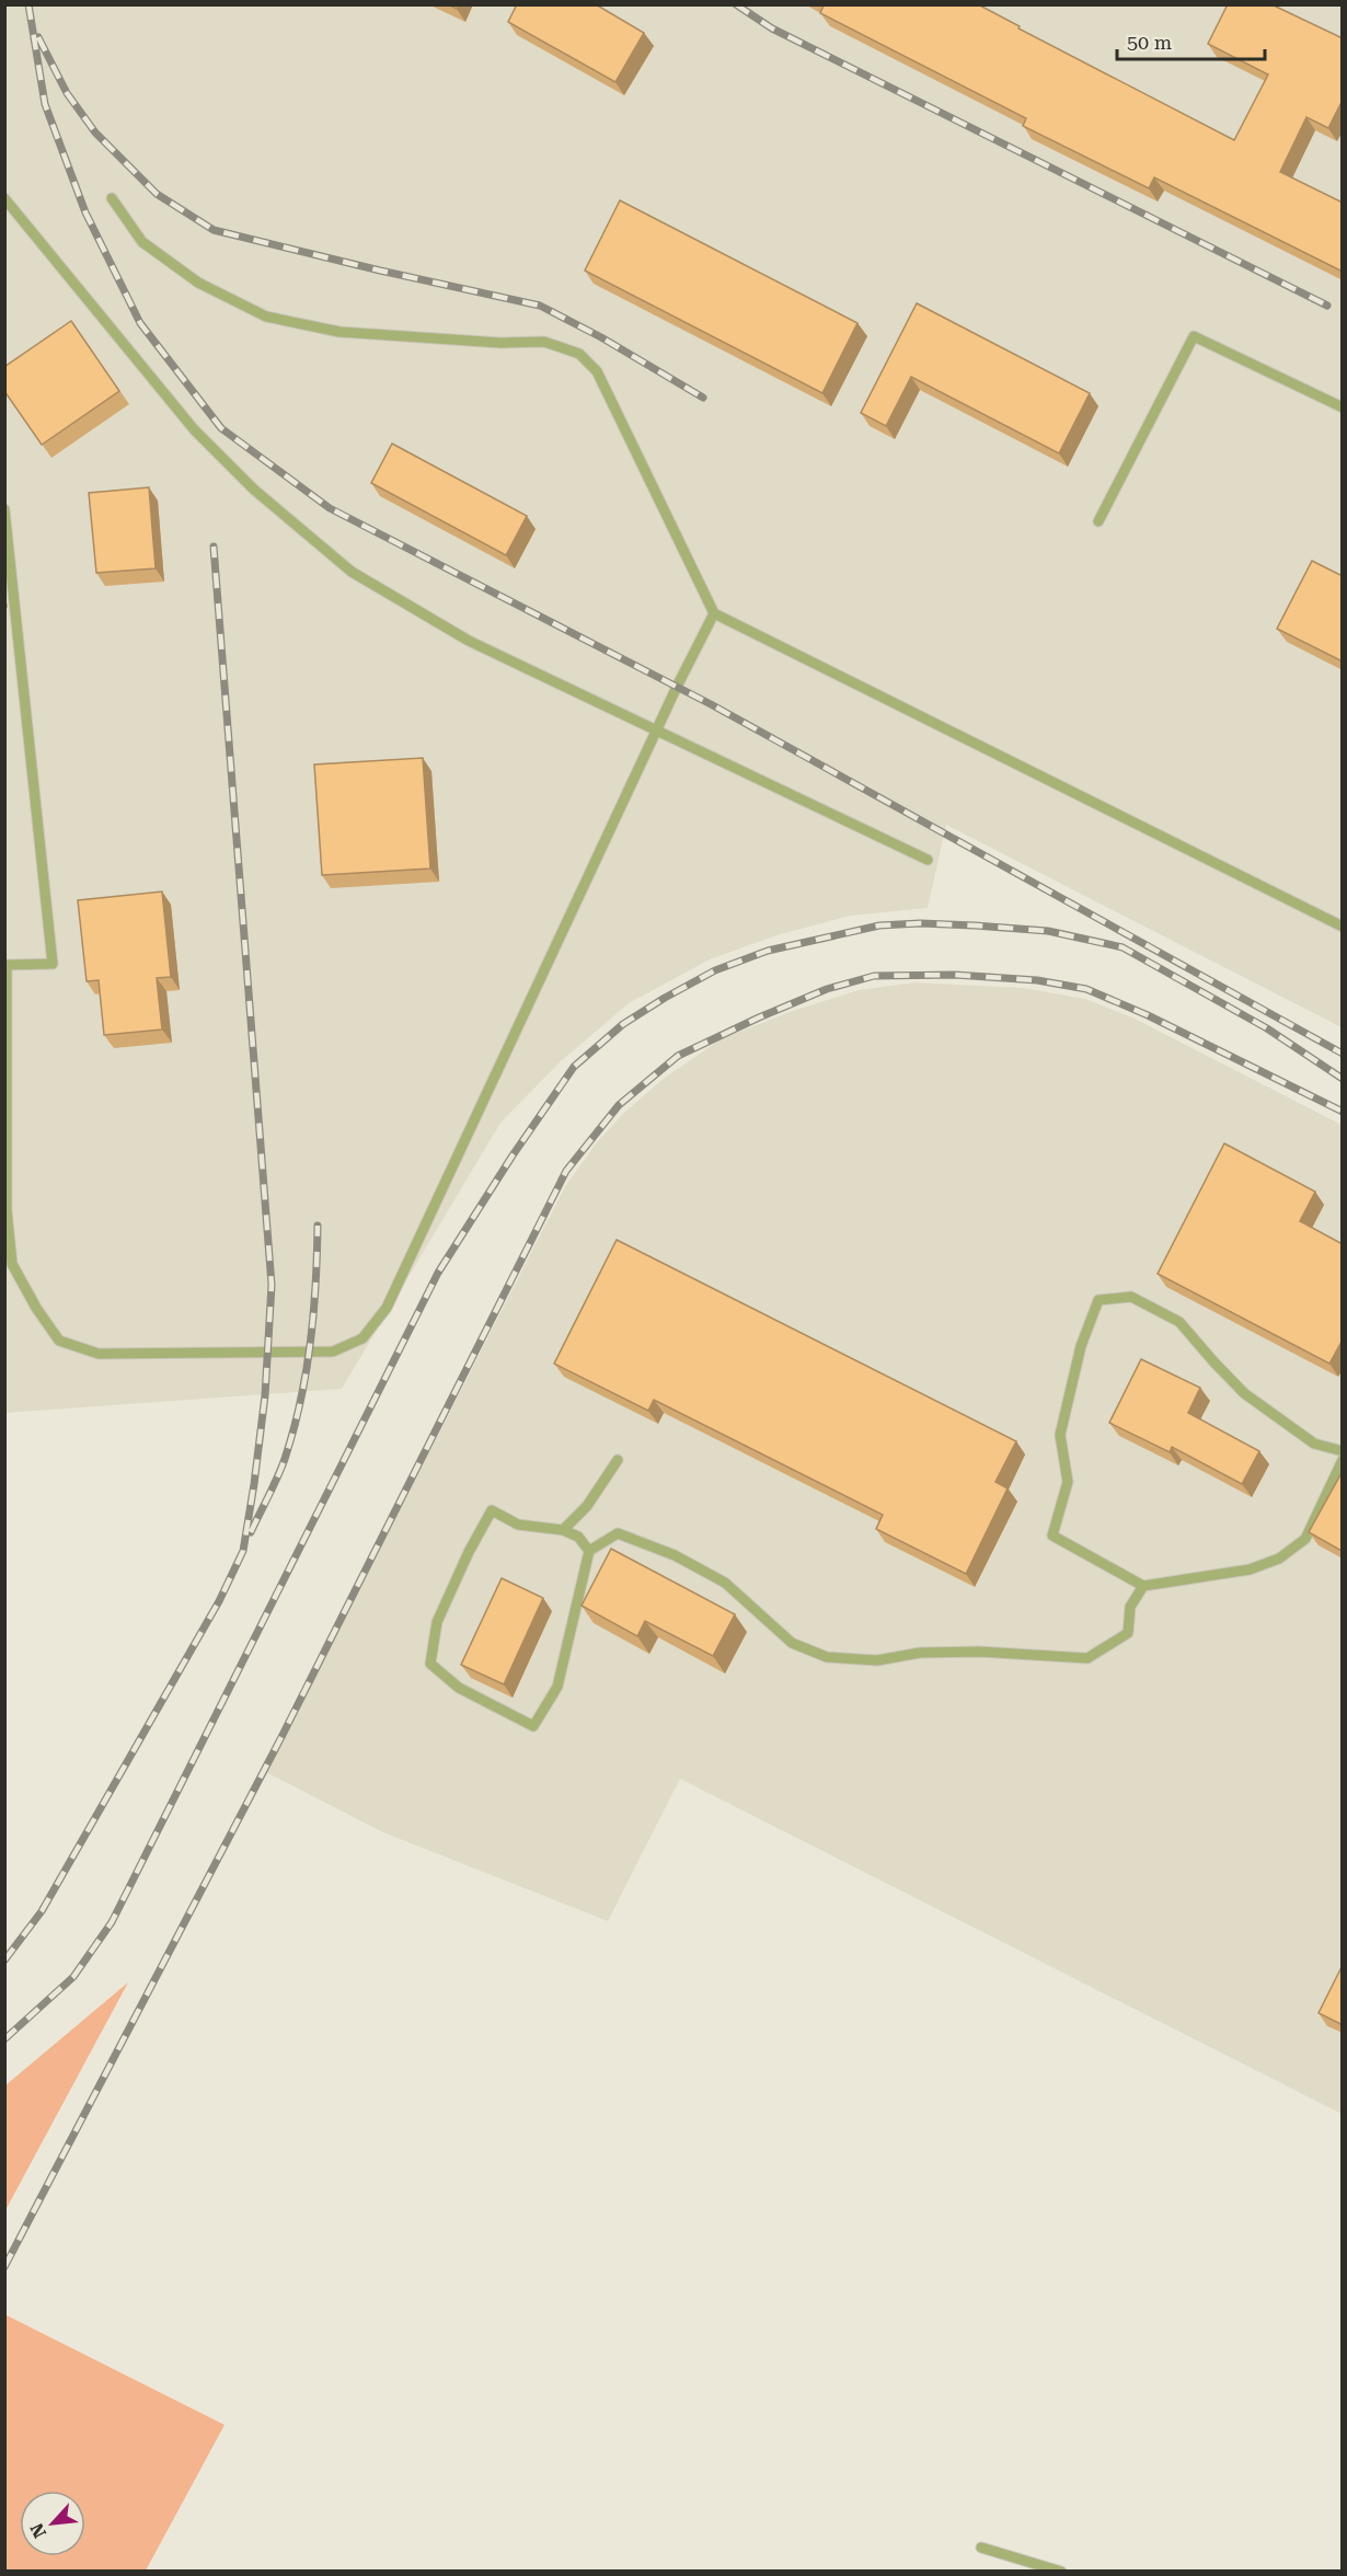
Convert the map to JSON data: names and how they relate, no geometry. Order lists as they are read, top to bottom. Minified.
{"scale_bar":"50 m","north":"bottom left"}
